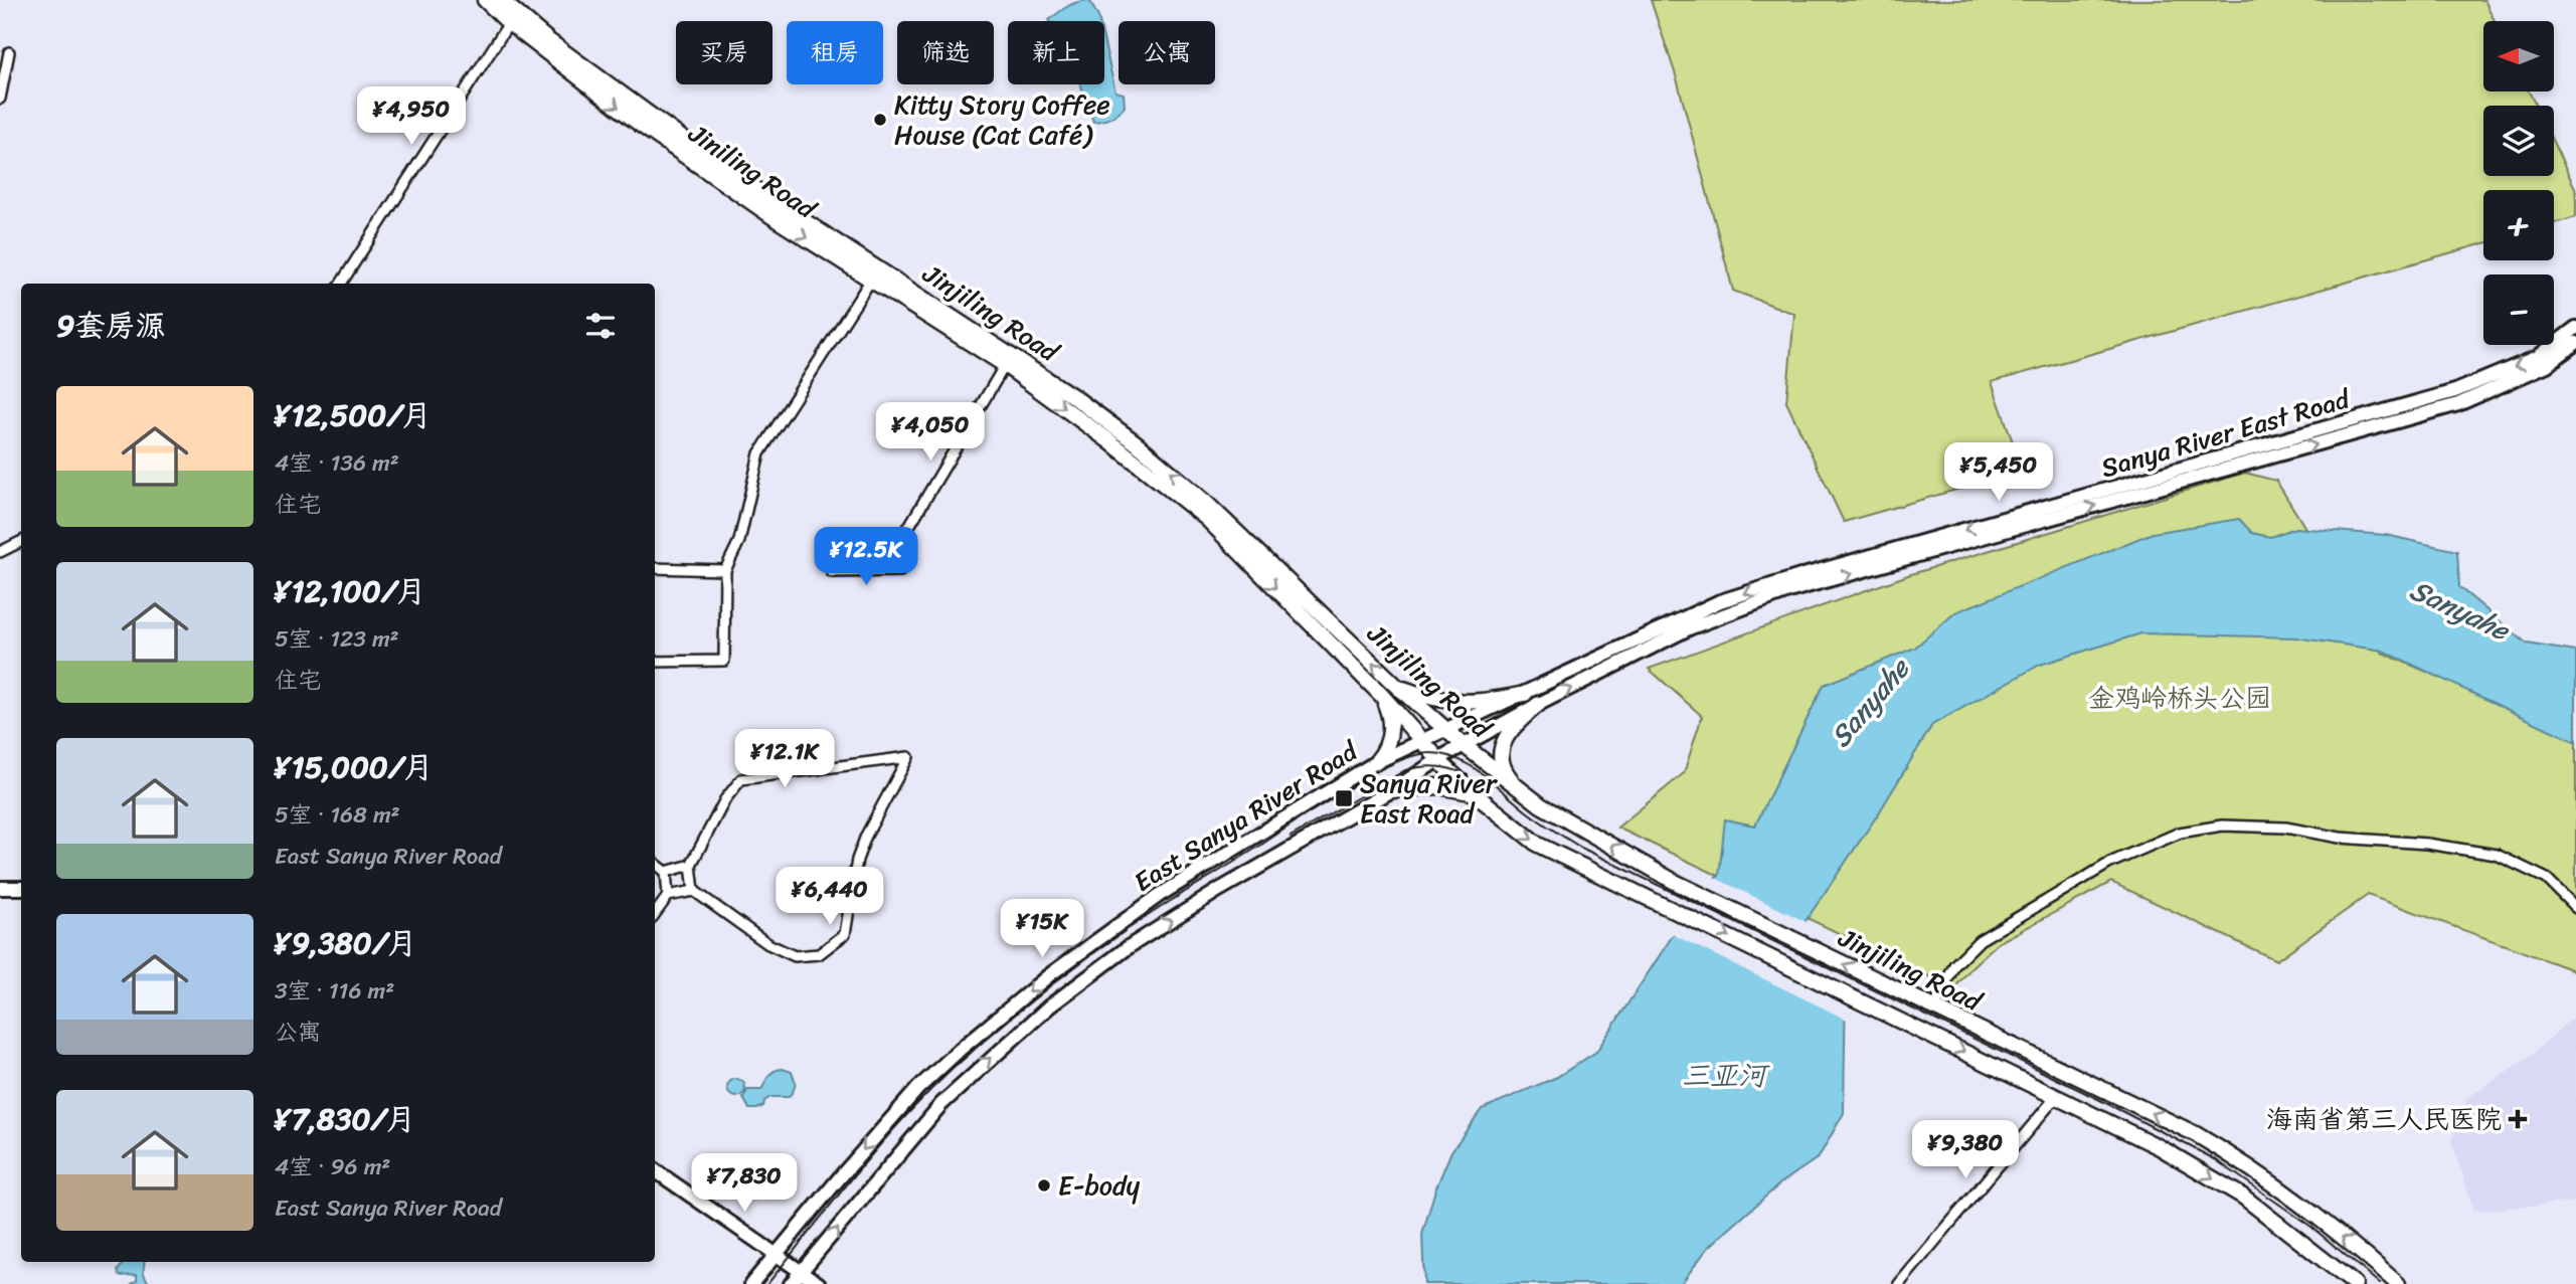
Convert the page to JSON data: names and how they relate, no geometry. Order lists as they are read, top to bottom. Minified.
{"streets":{"main road":["Jiniling Road","Jinjiling Road","Sanya River East Road","East Sanya River Road"]},"crossings":[["Jiniling Road","Jinjiling Road"],["Jinjiling Road","Sanya River East Road"],["Jinjiling Road","East Sanya River Road"],["Sanya River East Road","East Sanya River Road"]],"one_way":["Jiniling Road"],"water":["Sanyahe","三亚河"],"parks":["金鸡岭桥头公园"],"places":{"other":["Kitty Story Coffee House (Cat Café)","E-body"],"transit":["Sanya River East Road"],"health":["海南省第三人民医院"]},"north":"left","page":{"map_buttons":["+","−"],"chip":["买房","租房","筛选","新上","公寓"],"price":["¥4,950","¥4,050","¥5,450","¥12.5K","¥12.1K","¥6,440","¥15K","¥9,380","¥7,830"],"heading":"9套房源","list":[{"name":"¥12,500/月","note":"4室 · 136 m² · 住宅"},{"name":"¥12,100/月","note":"5室 · 123 m² · 住宅"},{"name":"¥15,000/月","note":"5室 · 168 m² · East Sanya River Road"},{"name":"¥9,380/月","note":"3室 · 116 m² · 公寓"},{"name":"¥7,830/月","note":"4室 · 96 m² · East Sanya River Road"}]}}
